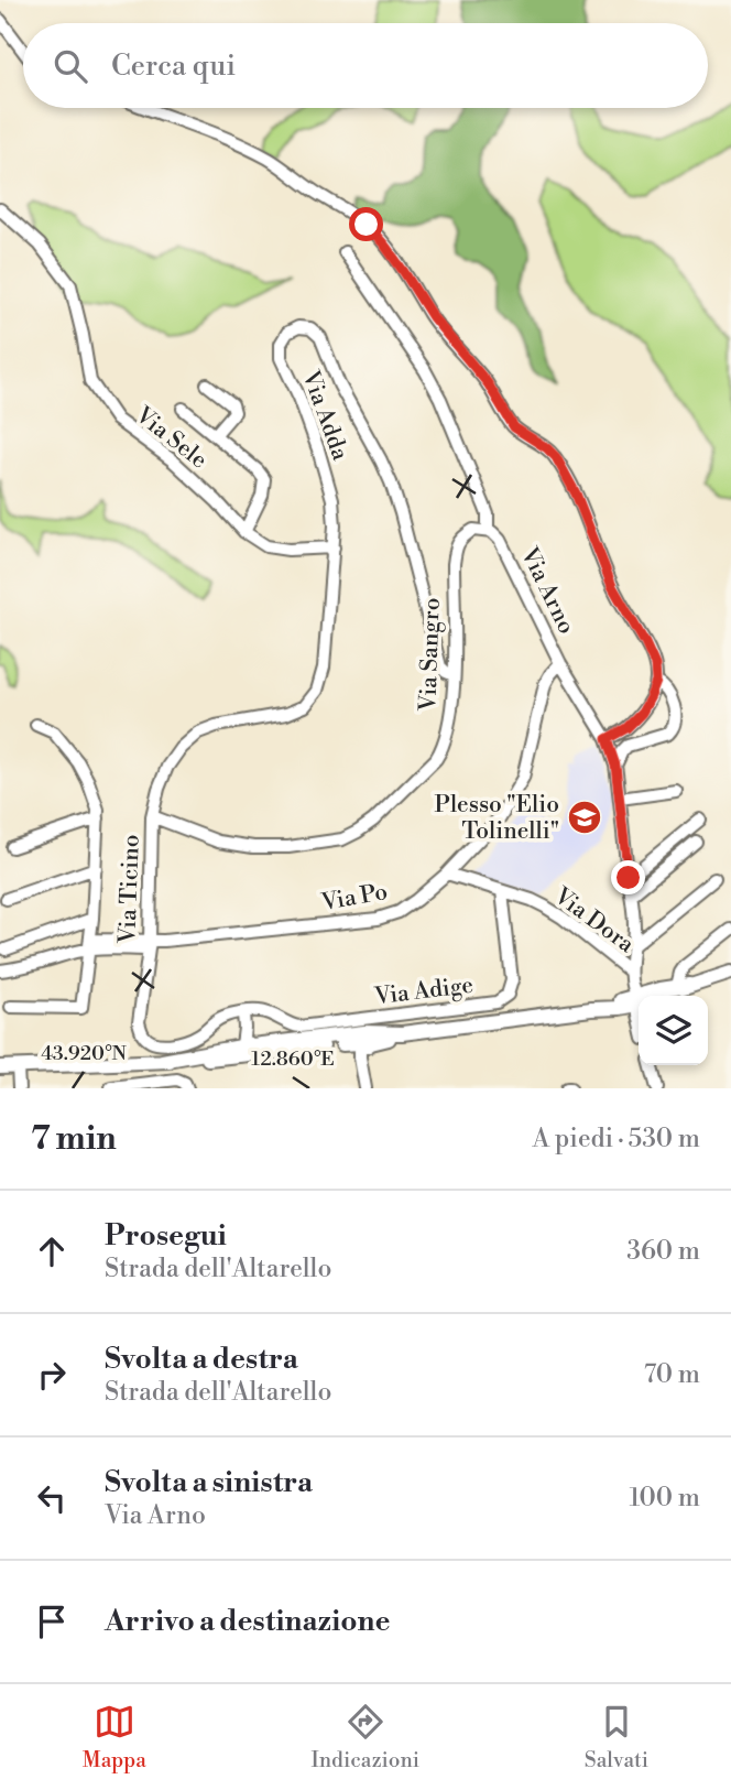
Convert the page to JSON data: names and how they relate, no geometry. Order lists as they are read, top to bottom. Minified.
{"streets":{"street":["Via Adda","Via Sele","Via Arno","Via Sangro","Via Ticino","Via Po","Via Dora","Via Adige"]},"crossings":[["Via Adda","Via Sele"],["Via Adda","Via Sangro"],["Via Adda","Via Ticino"],["Via Arno","Via Sangro"],["Via Arno","Via Po"],["Via Arno","Via Dora"],["Via Sangro","Via Ticino"],["Via Ticino","Via Po"],["Via Ticino","Via Adige"],["Via Po","Via Dora"],["Via Dora","Via Adige"]],"places":{"school or university":["Plesso \"Elio Tolinelli\""]},"page":{"search":"Cerca qui","heading":["7 min","A piedi · 530 m"],"list":[["Prosegui","Strada dell'Altarello","360 m"],["Svolta a destra","Strada dell'Altarello","70 m"],["Svolta a sinistra","Via Arno","100 m"],"Arrivo a destinazione"],"nav":["Mappa","Indicazioni","Salvati"]},"coordinates":["43.920°N","12.860°E"]}
